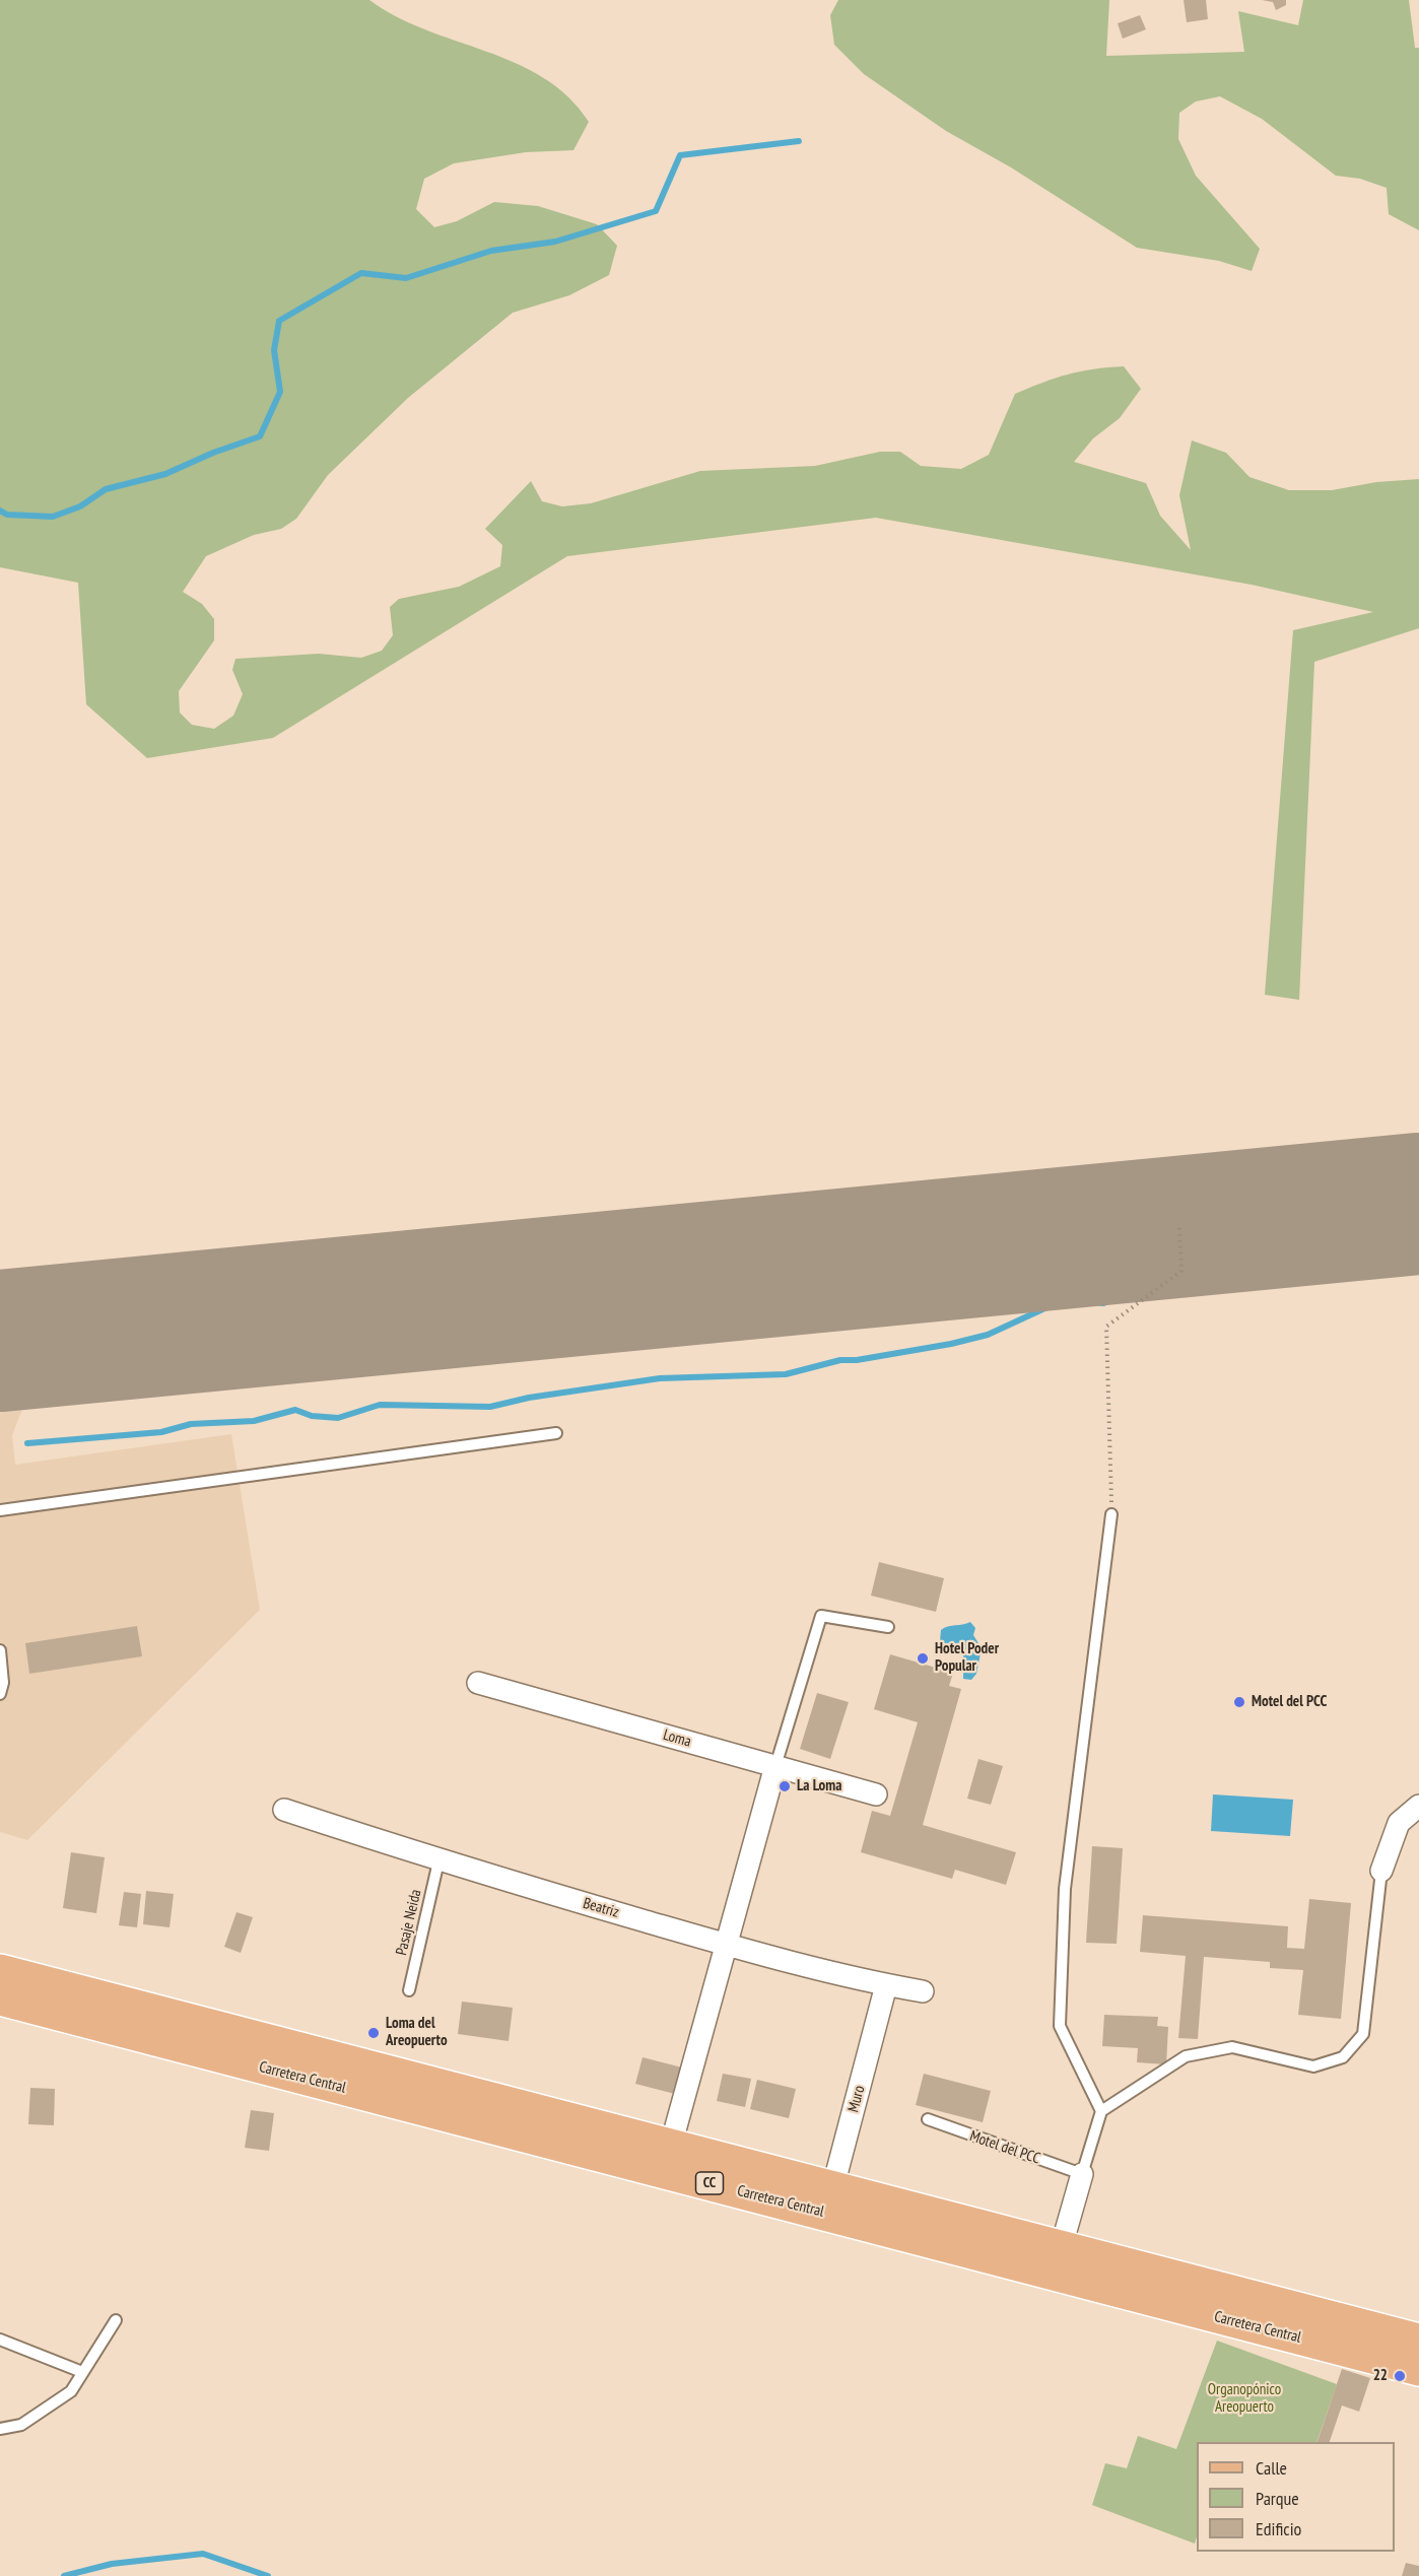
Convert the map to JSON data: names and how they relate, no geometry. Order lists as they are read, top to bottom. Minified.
{"streets":{"main road":["Carretera Central","CC"],"street":["Loma","Beatriz","Muro"],"lane":["Pasaje Neida","Motel del PCC"]},"crossings":[["Beatriz","Pasaje Neida"],["Beatriz","Muro"],["Carretera Central","Muro"]],"parks":["Organopónico Areopuerto"],"places":["Hotel Poder Popular","Motel del PCC","La Loma","Loma del Areopuerto","22"],"legend":["Calle","Parque","Edificio"]}
